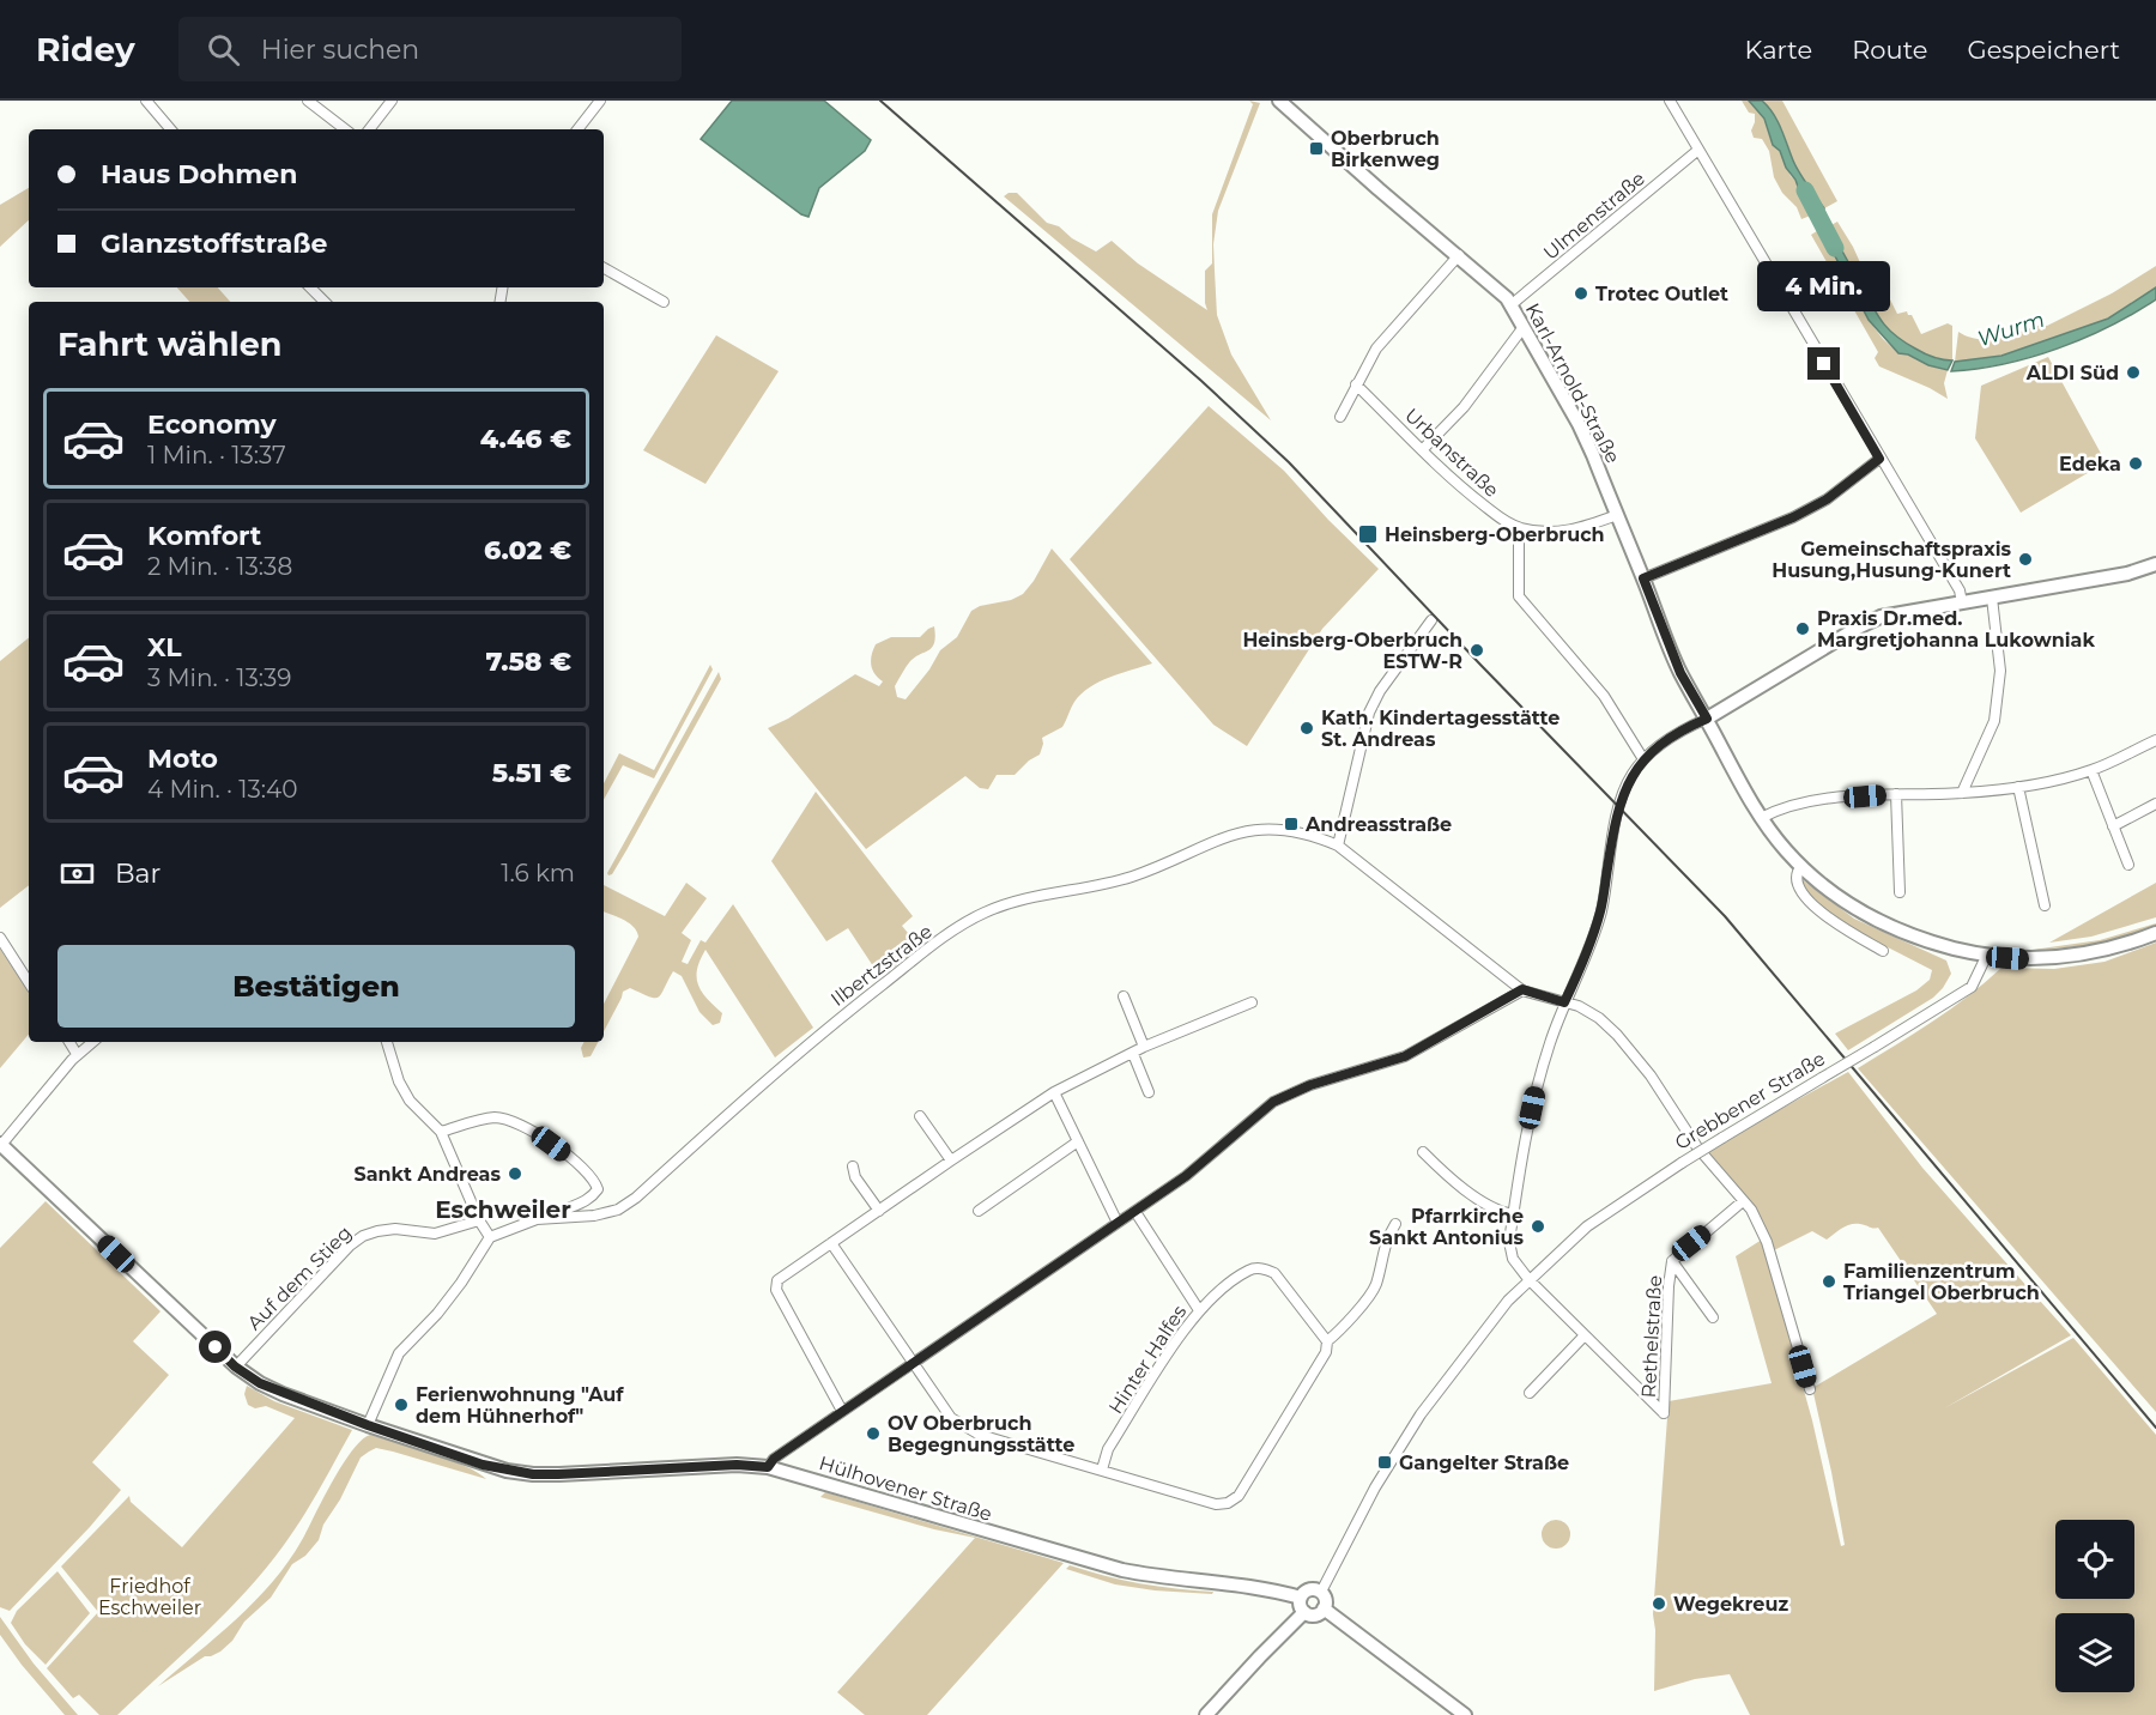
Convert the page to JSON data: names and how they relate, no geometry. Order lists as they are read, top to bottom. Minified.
{"streets":{"main road":["Karl-Arnold-Straße","Hülhovener Straße"],"street":["Ulmenstraße","Urbanstraße","Ilbertzstraße","Grebbener Straße","Auf dem Stieg","Rethelstraße","Hinter Halfes"]},"crossings":[["Ulmenstraße","Karl-Arnold-Straße"],["Karl-Arnold-Straße","Urbanstraße"],["Karl-Arnold-Straße","Grebbener Straße"],["Grebbener Straße","Hülhovener Straße"],["Auf dem Stieg","Hülhovener Straße"]],"districts":["Eschweiler"],"water":["Wurm"],"parks":["Friedhof Eschweiler"],"places":{"transit":["Oberbruch Birkenweg","Heinsberg-Oberbruch","Andreasstraße","Gangelter Straße"],"other":["Trotec Outlet","ALDI Süd","Edeka","Gemeinschaftspraxis Husung,Husung-Kunert","Praxis Dr.med. Margretjohanna Lukowniak","Heinsberg-Oberbruch ESTW-R","Kath. Kindertagesstätte St. Andreas","Sankt Andreas","Pfarrkirche Sankt Antonius","Familienzentrum Triangel Oberbruch","Ferienwohnung \"Auf dem Hühnerhof\"","OV Oberbruch Begegnungsstätte","Wegekreuz"]},"page":{"header":"Ridey","search":"Hier suchen","nav":["Karte","Route","Gespeichert"],"banner":["Haus Dohmen","Glanzstoffstraße"],"bubble":"4 Min.","heading":"Fahrt wählen","list":[{"name":"Economy","note":"1 Min. · 13:37","value":"4.46 €"},{"name":"Komfort","note":"2 Min. · 13:38","value":"6.02 €"},{"name":"XL","note":"3 Min. · 13:39","value":"7.58 €"},{"name":"Moto","note":"4 Min. · 13:40","value":"5.51 €"}],"pay":["Bar","1.6 km"],"buttons":"Bestätigen"}}
